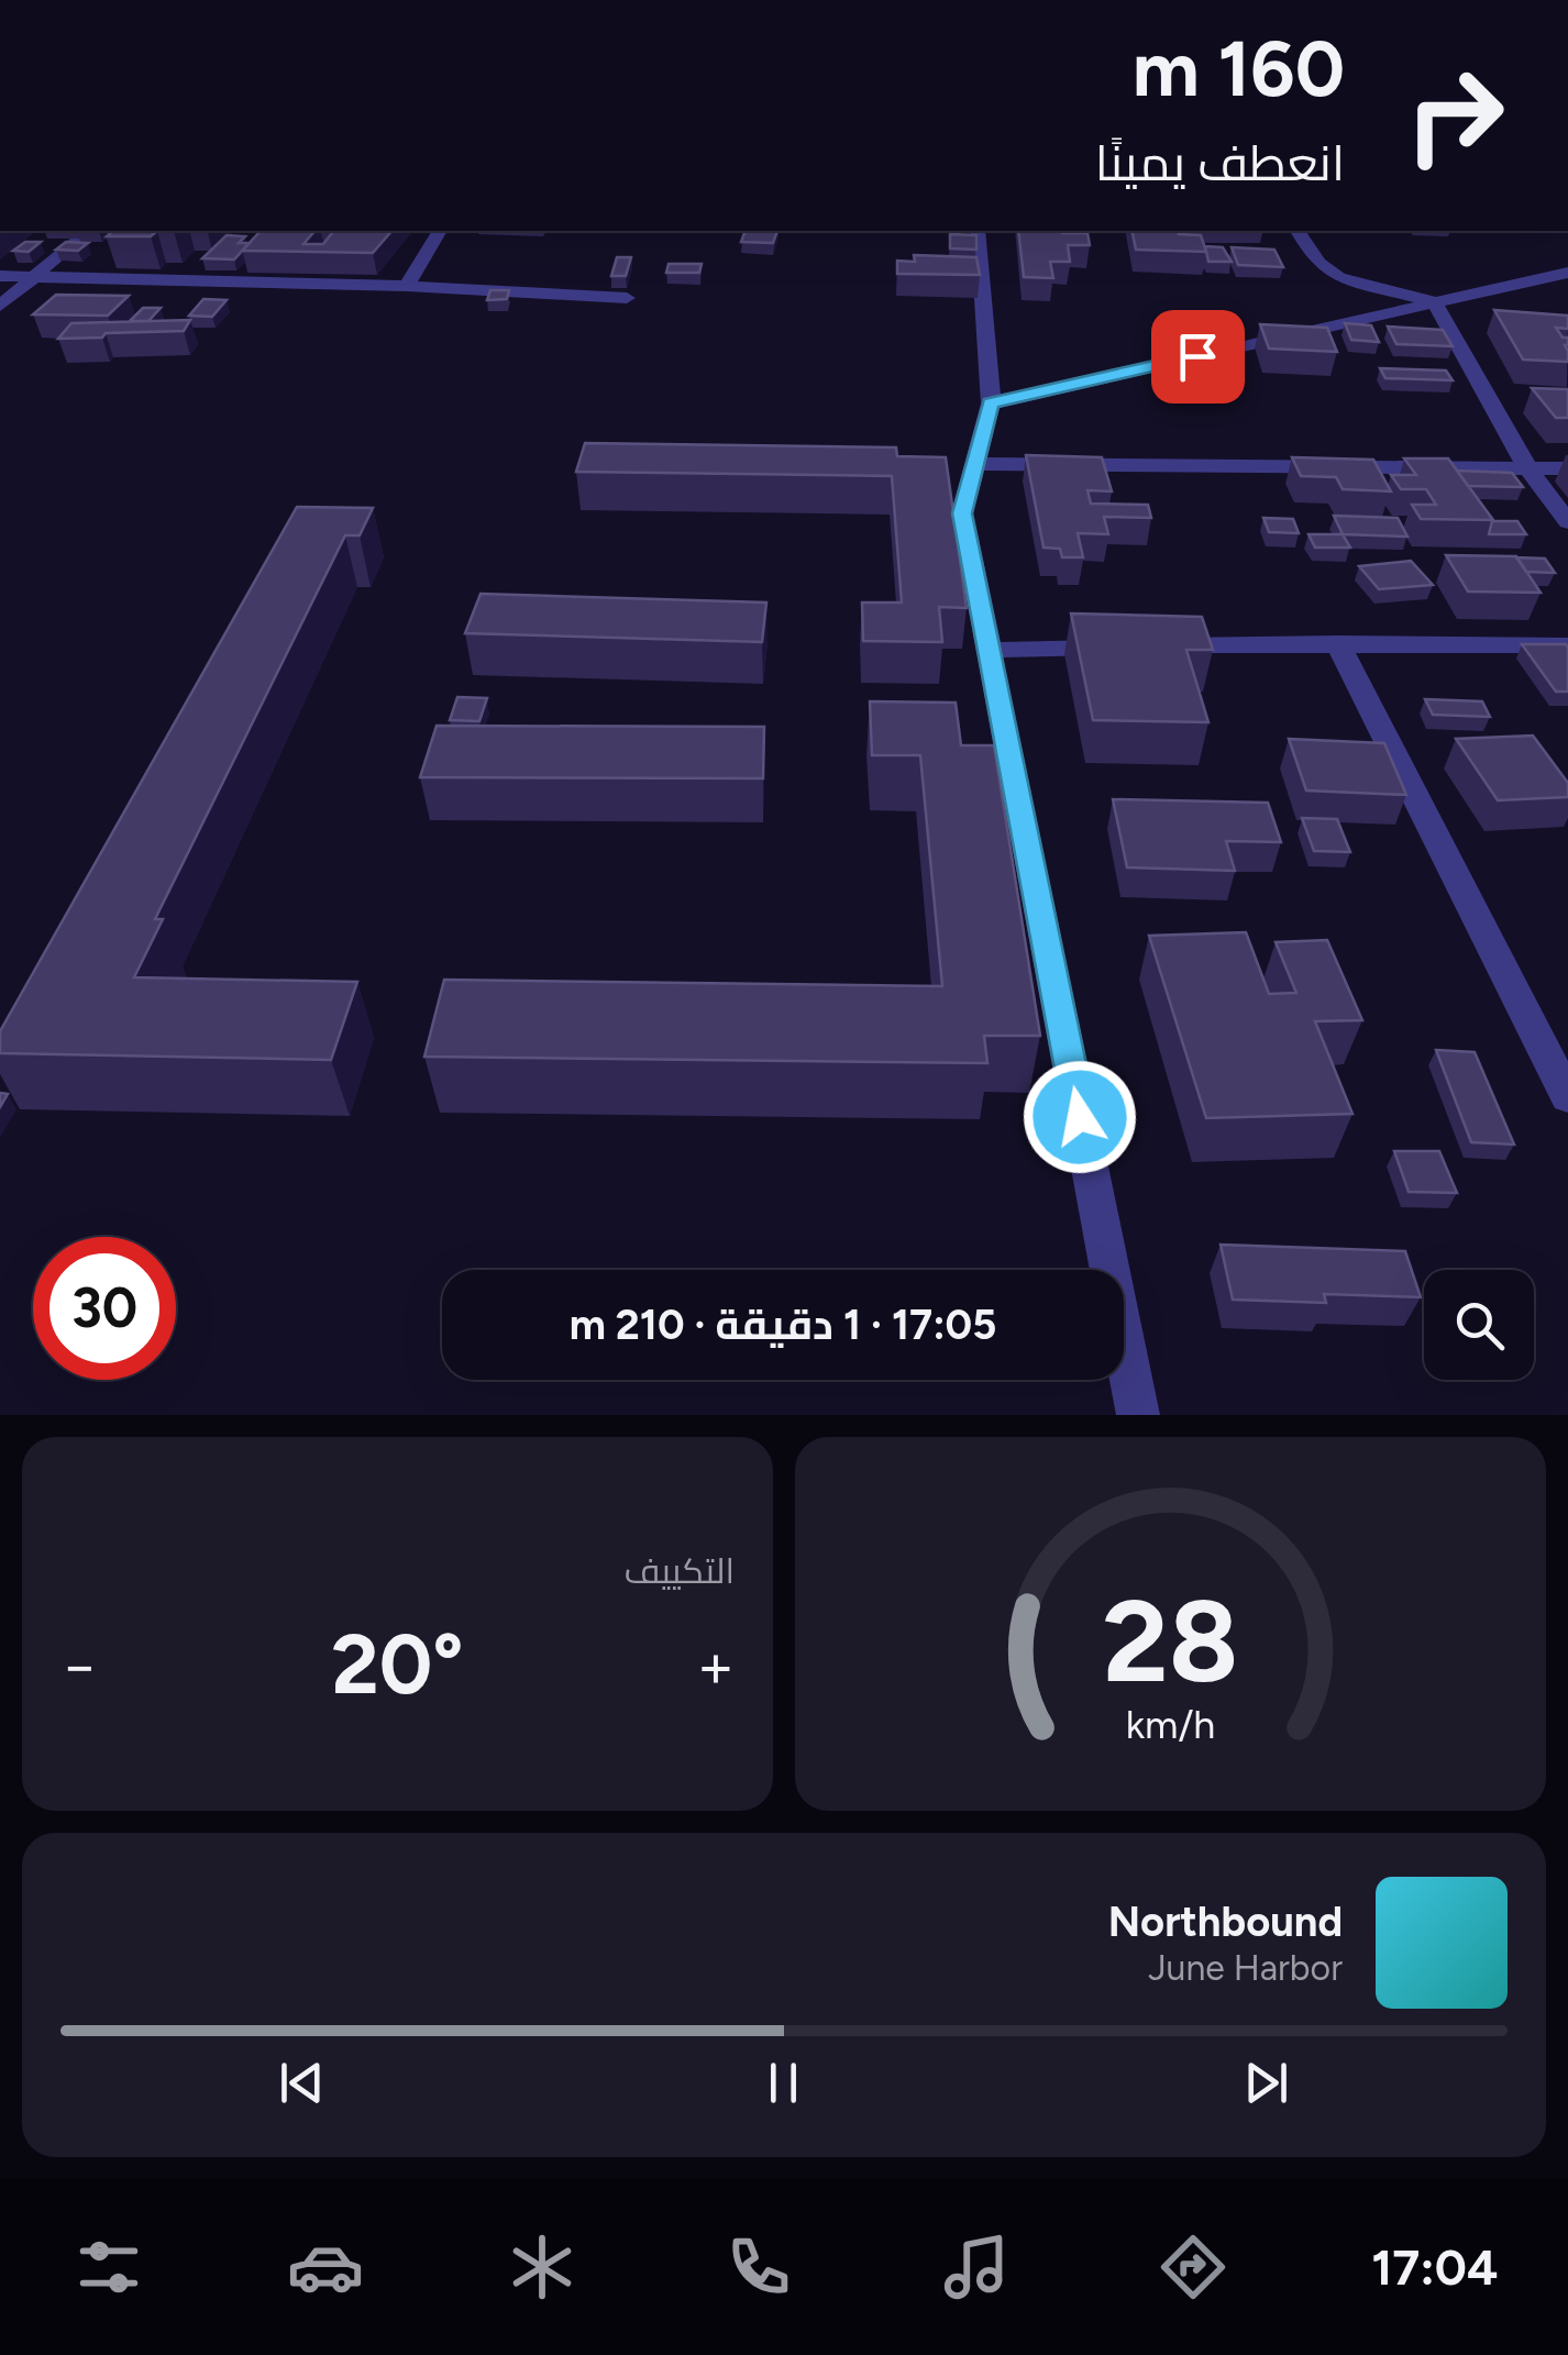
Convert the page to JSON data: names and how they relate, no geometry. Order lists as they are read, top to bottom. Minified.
{"page":{"turn":["160 m","انعطف يمينًا"],"limit":"30","trip":"17:05 · 1 دقيقة · 210 m","tile":"التكييف","heat":["−","20°","+"],"song":["Northbound","June Harbor"],"tabs":"17:04","gauge":["28","km/h"]}}
